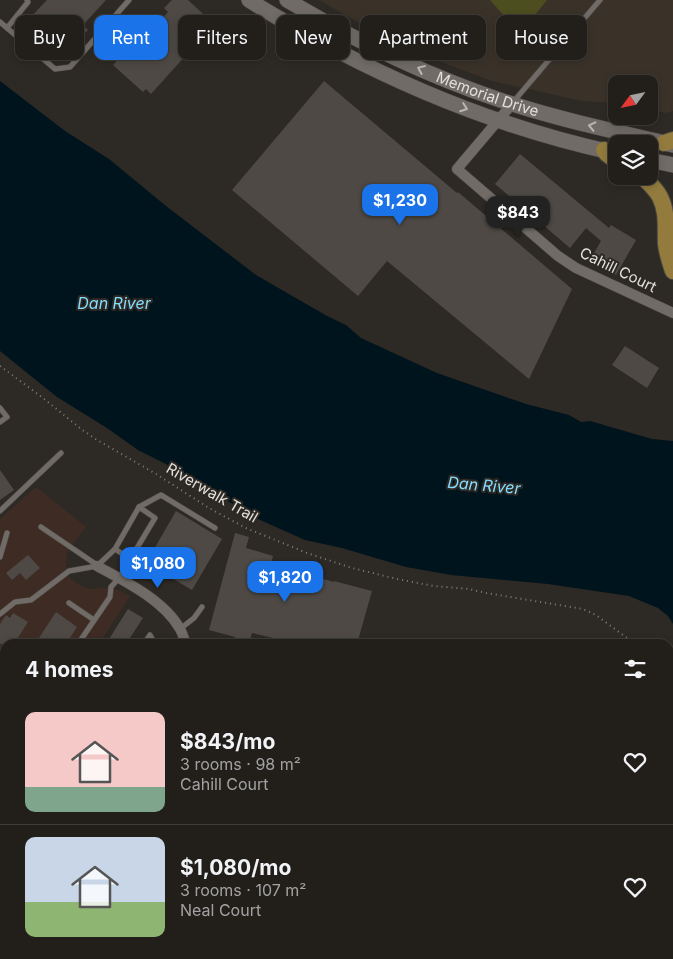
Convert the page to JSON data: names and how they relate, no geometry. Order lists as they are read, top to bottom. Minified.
{"streets":{"main road":["Memorial Drive"],"street":["Cahill Court"],"path":["Riverwalk Trail"]},"crossings":[["Memorial Drive","Cahill Court"]],"water":["Dan River"],"north":"bottom left","page":{"chip":["Buy","Rent","Filters","New","Apartment","House"],"price":["$1,230","$843","$1,080","$1,820"],"heading":"4 homes","list":[{"name":"$843/mo","note":"3 rooms · 98 m² · Cahill Court"},{"name":"$1,080/mo","note":"3 rooms · 107 m² · Neal Court"}]}}
